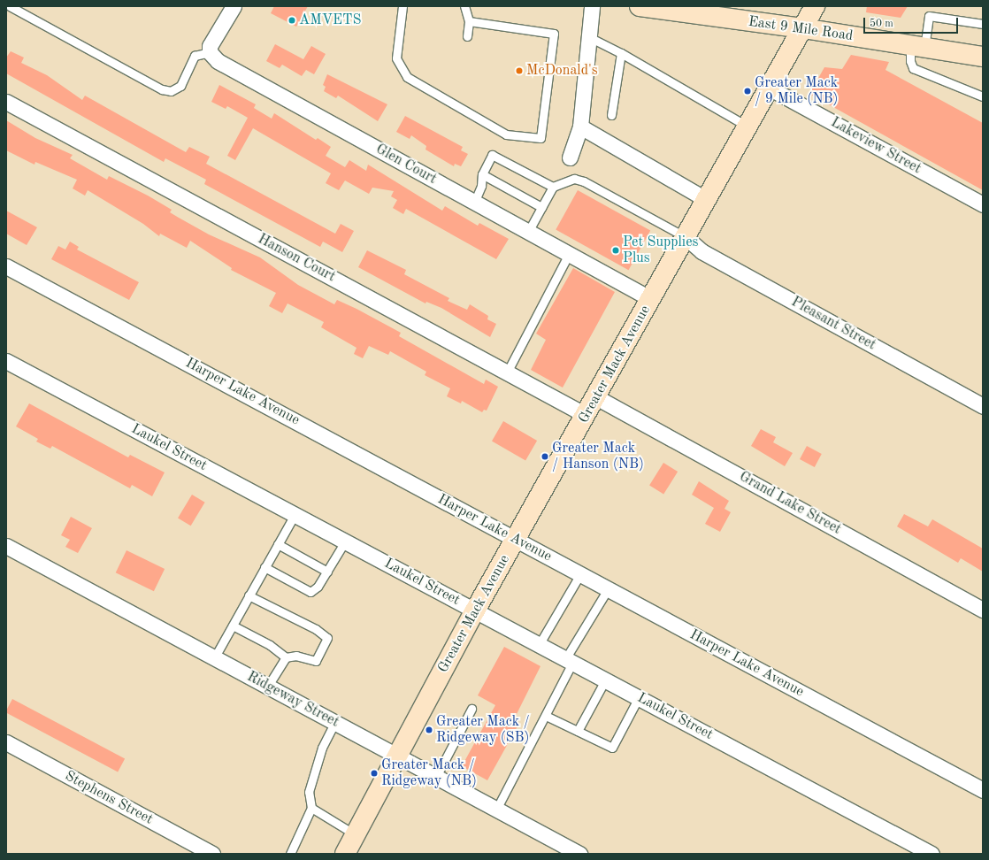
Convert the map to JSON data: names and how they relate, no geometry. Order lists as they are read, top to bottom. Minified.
{"streets":{"street":["East 9 Mile Road","Lakeview Street","Glen Court","Hanson Court","Pleasant Street","Greater Mack Avenue","Harper Lake Avenue","Laukel Street","Grand Lake Street","Ridgeway Street","Stephens Street"]},"crossings":[["East 9 Mile Road","Greater Mack Avenue"],["Lakeview Street","Greater Mack Avenue"],["Glen Court","Greater Mack Avenue"],["Hanson Court","Greater Mack Avenue"],["Pleasant Street","Greater Mack Avenue"],["Greater Mack Avenue","Harper Lake Avenue"],["Greater Mack Avenue","Laukel Street"],["Greater Mack Avenue","Grand Lake Street"],["Greater Mack Avenue","Ridgeway Street"]],"places":["AMVETS","McDonald's","Greater Mack / 9 Mile (NB)","Pet Supplies Plus","Greater Mack / Hanson (NB)","Greater Mack / Ridgeway (SB)","Greater Mack / Ridgeway (NB)"],"scale_bar":"50 m"}
